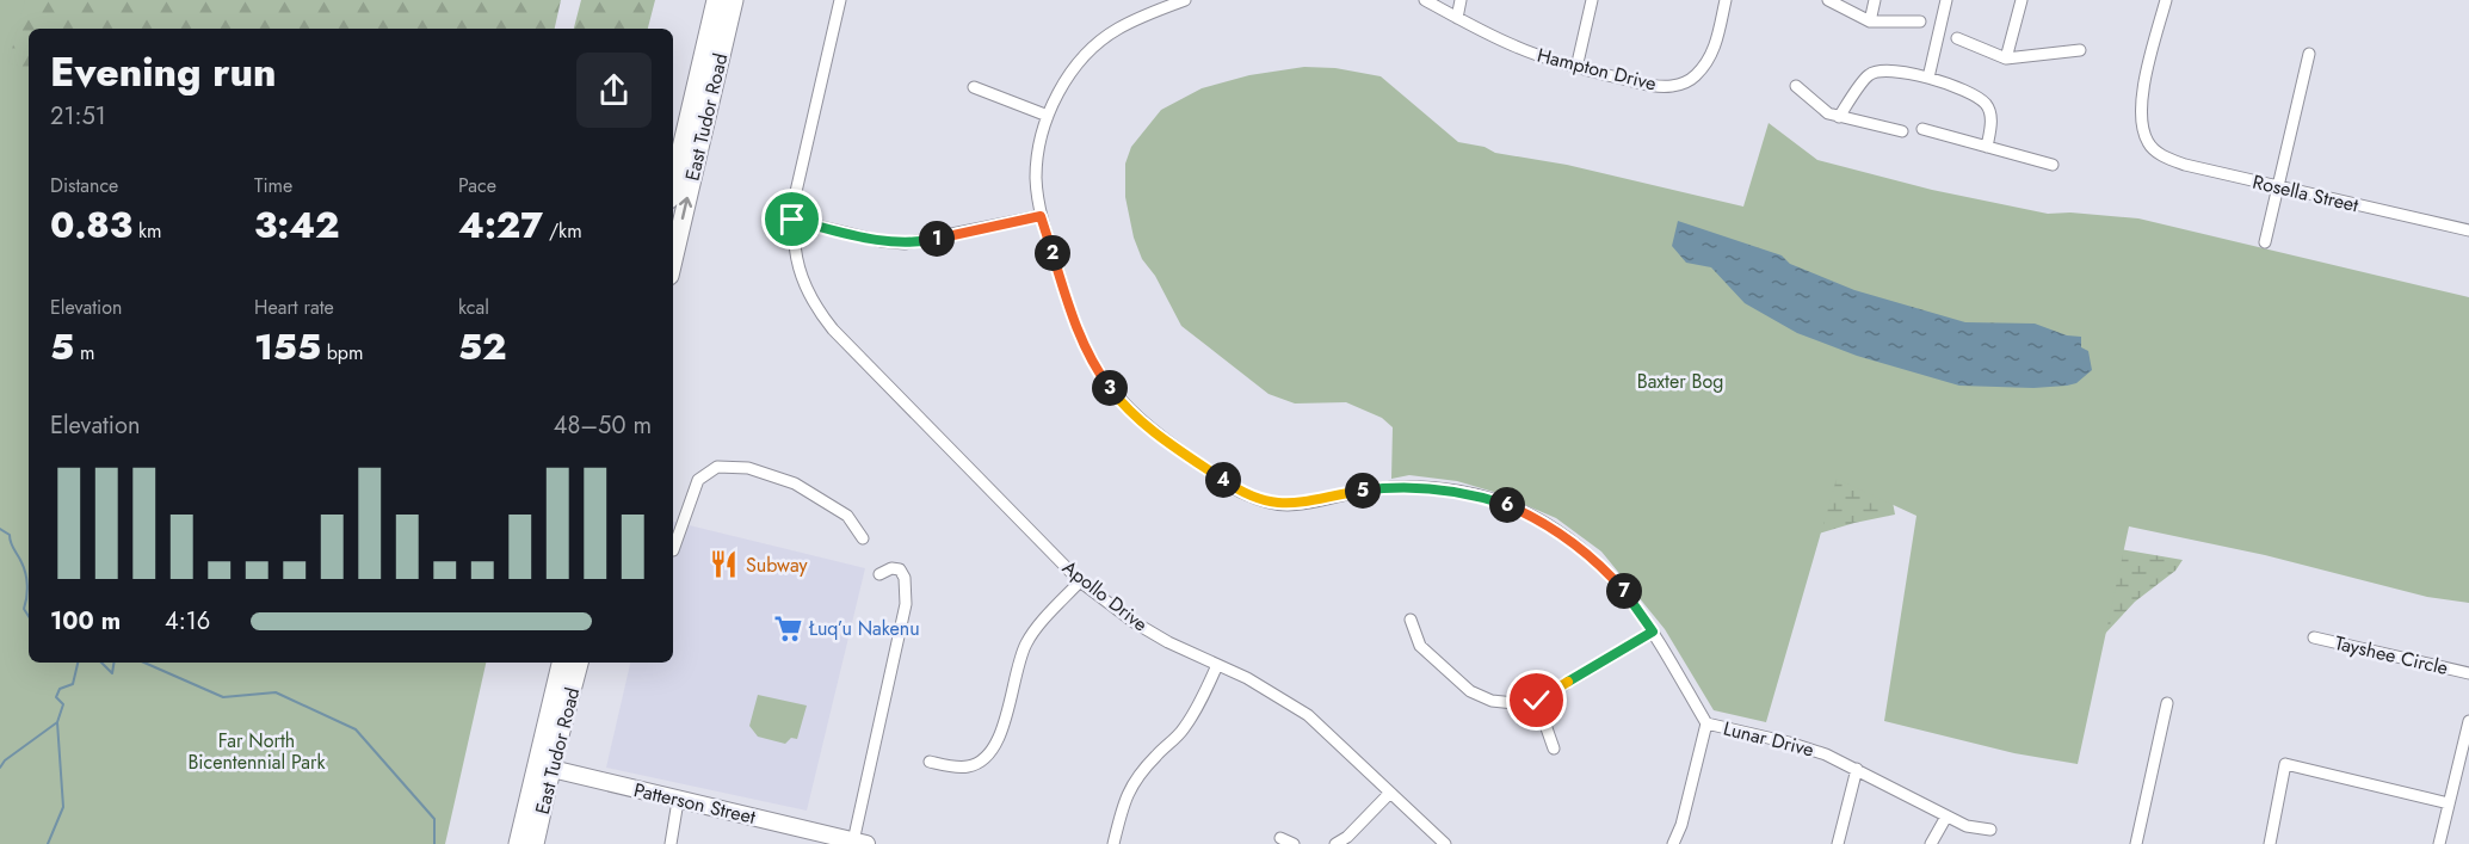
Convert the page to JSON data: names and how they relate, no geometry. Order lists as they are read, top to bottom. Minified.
{"streets":{"main road":["East Tudor Road"],"street":["Hampton Drive","Rosella Street","Apollo Drive","Tayshee Circle","Lunar Drive","Patterson Street"]},"crossings":[["East Tudor Road","Patterson Street"]],"parks":["Baxter Bog","Far North Bicentennial Park"],"places":{"restaurant":["Subway"],"supermarket":["Łuq’u Nakenu"]},"page":{"heading":["Evening run","21:51"],"stats":[["Distance","0.83 km"],["Time","3:42"],["Pace","4:27 /km"],["Elevation","5 m"],["Heart rate","155 bpm"],["kcal","52"]],"pins":["1","2","3","4","5","6","7"],"chart":["Elevation","48–50 m"],"list":[{"name":"100 m","note":"4:16"}]}}
